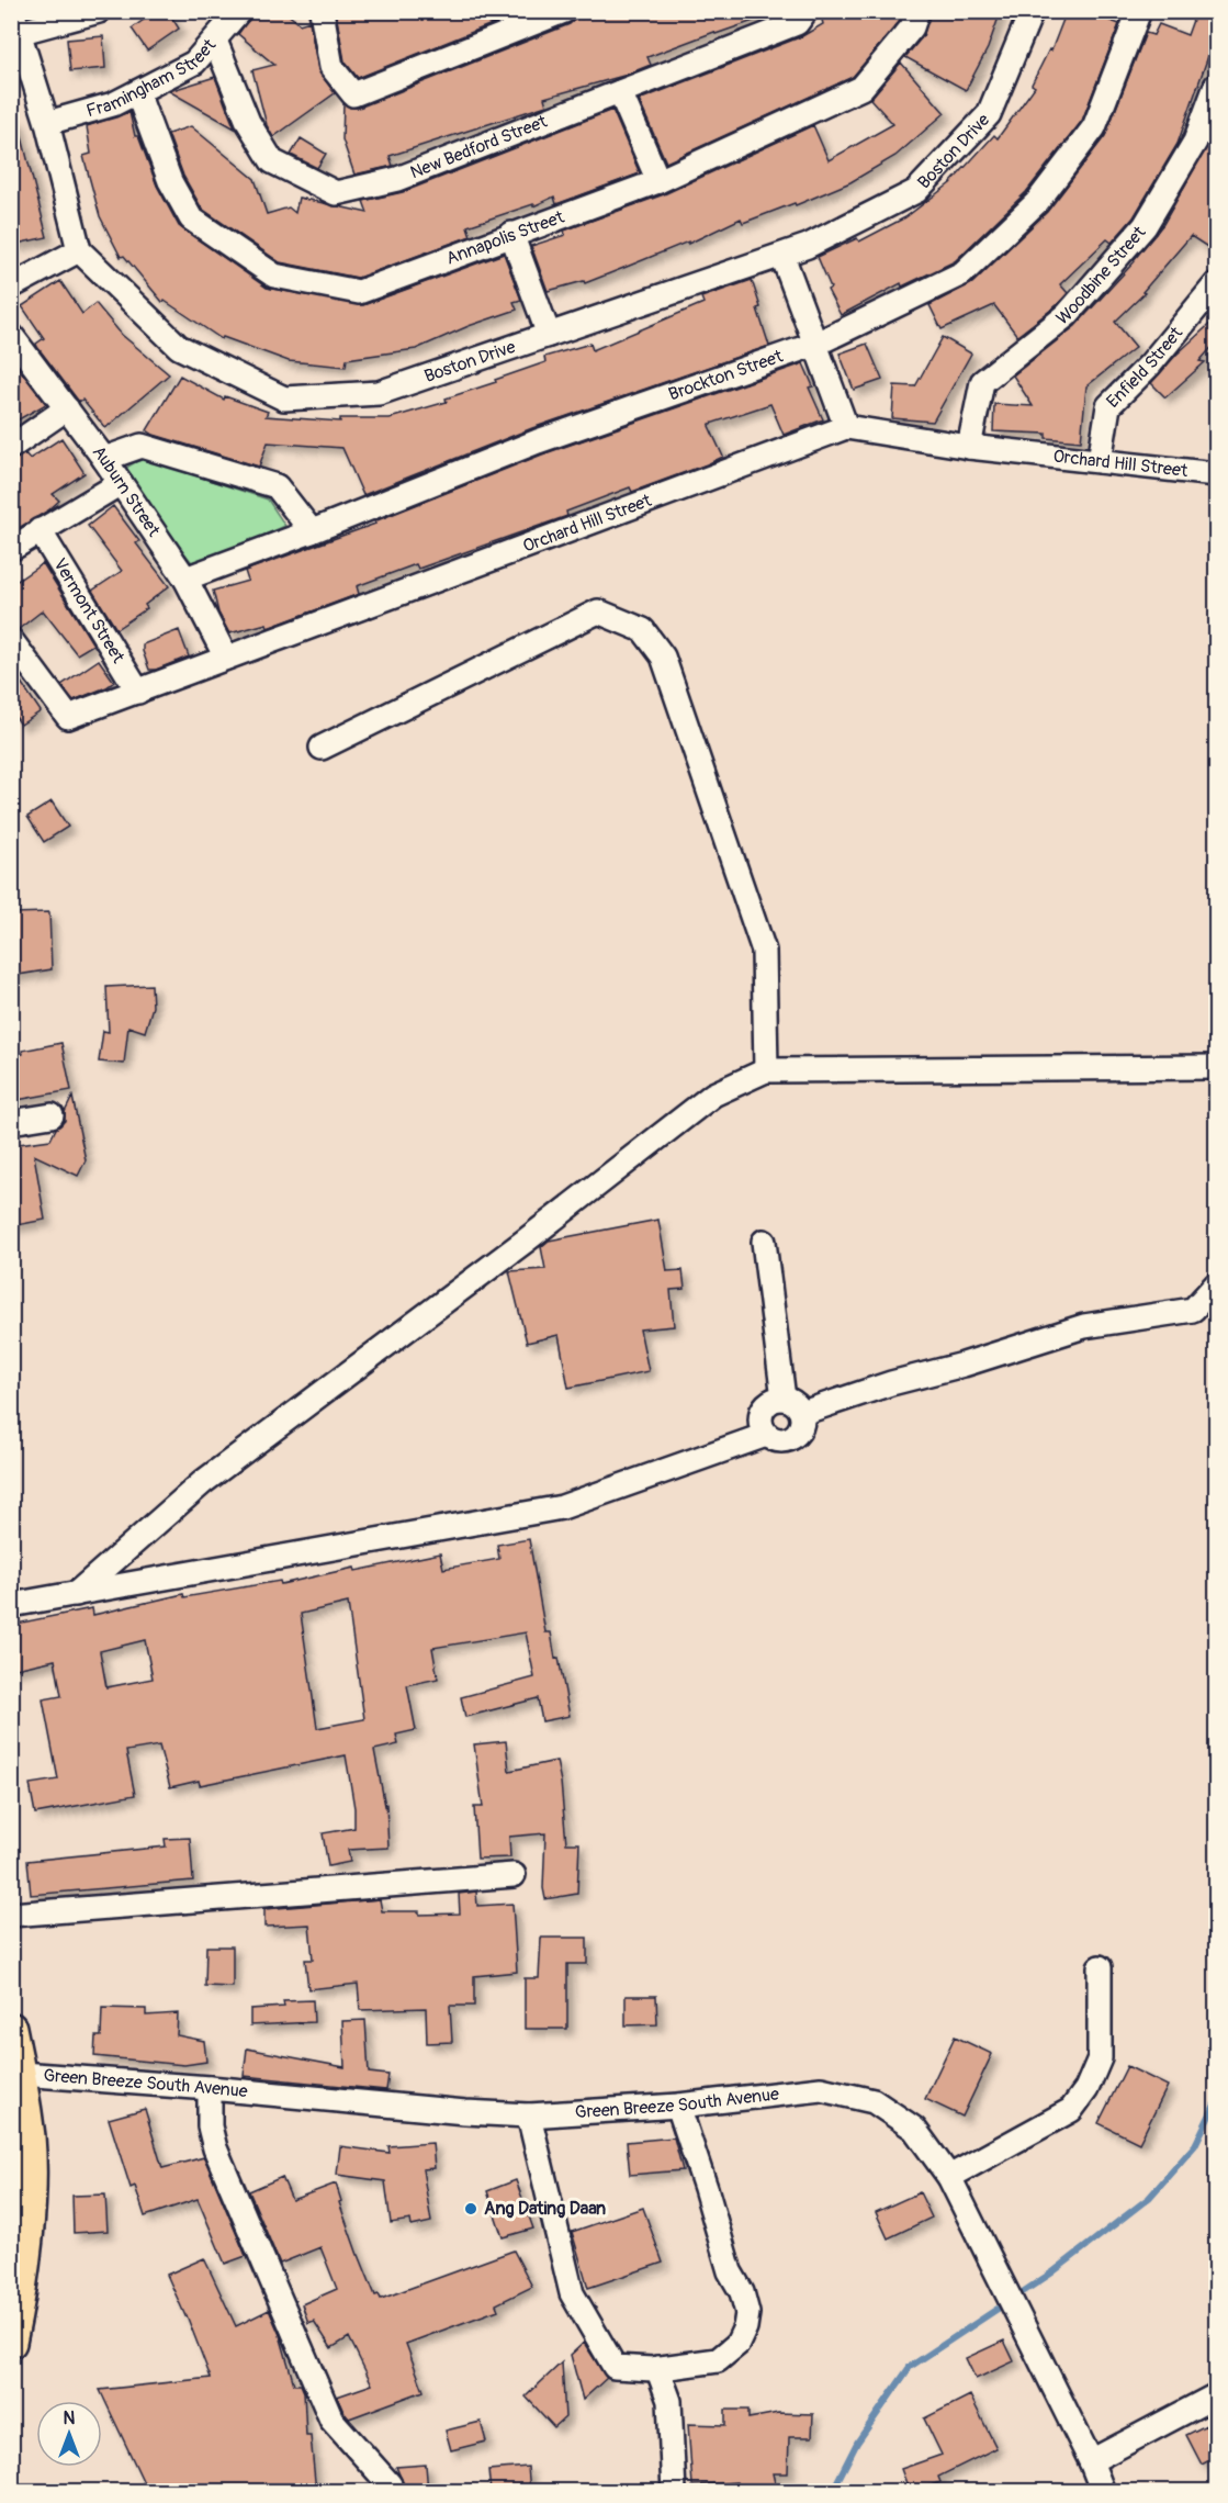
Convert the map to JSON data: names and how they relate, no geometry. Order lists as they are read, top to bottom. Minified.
{"streets":{"street":["Framingham Street","New Bedford Street","Boston Drive","Annapolis Street","Woodbine Street","Enfield Street","Brockton Street","Orchard Hill Street","Auburn Street","Vermont Street","Green Breeze South Avenue"]},"crossings":[["Framingham Street","New Bedford Street"],["Framingham Street","Annapolis Street"],["Woodbine Street","Orchard Hill Street"],["Enfield Street","Orchard Hill Street"],["Brockton Street","Auburn Street"],["Orchard Hill Street","Auburn Street"],["Orchard Hill Street","Vermont Street"]],"places":["Ang Dating Daan"],"north":"top"}
